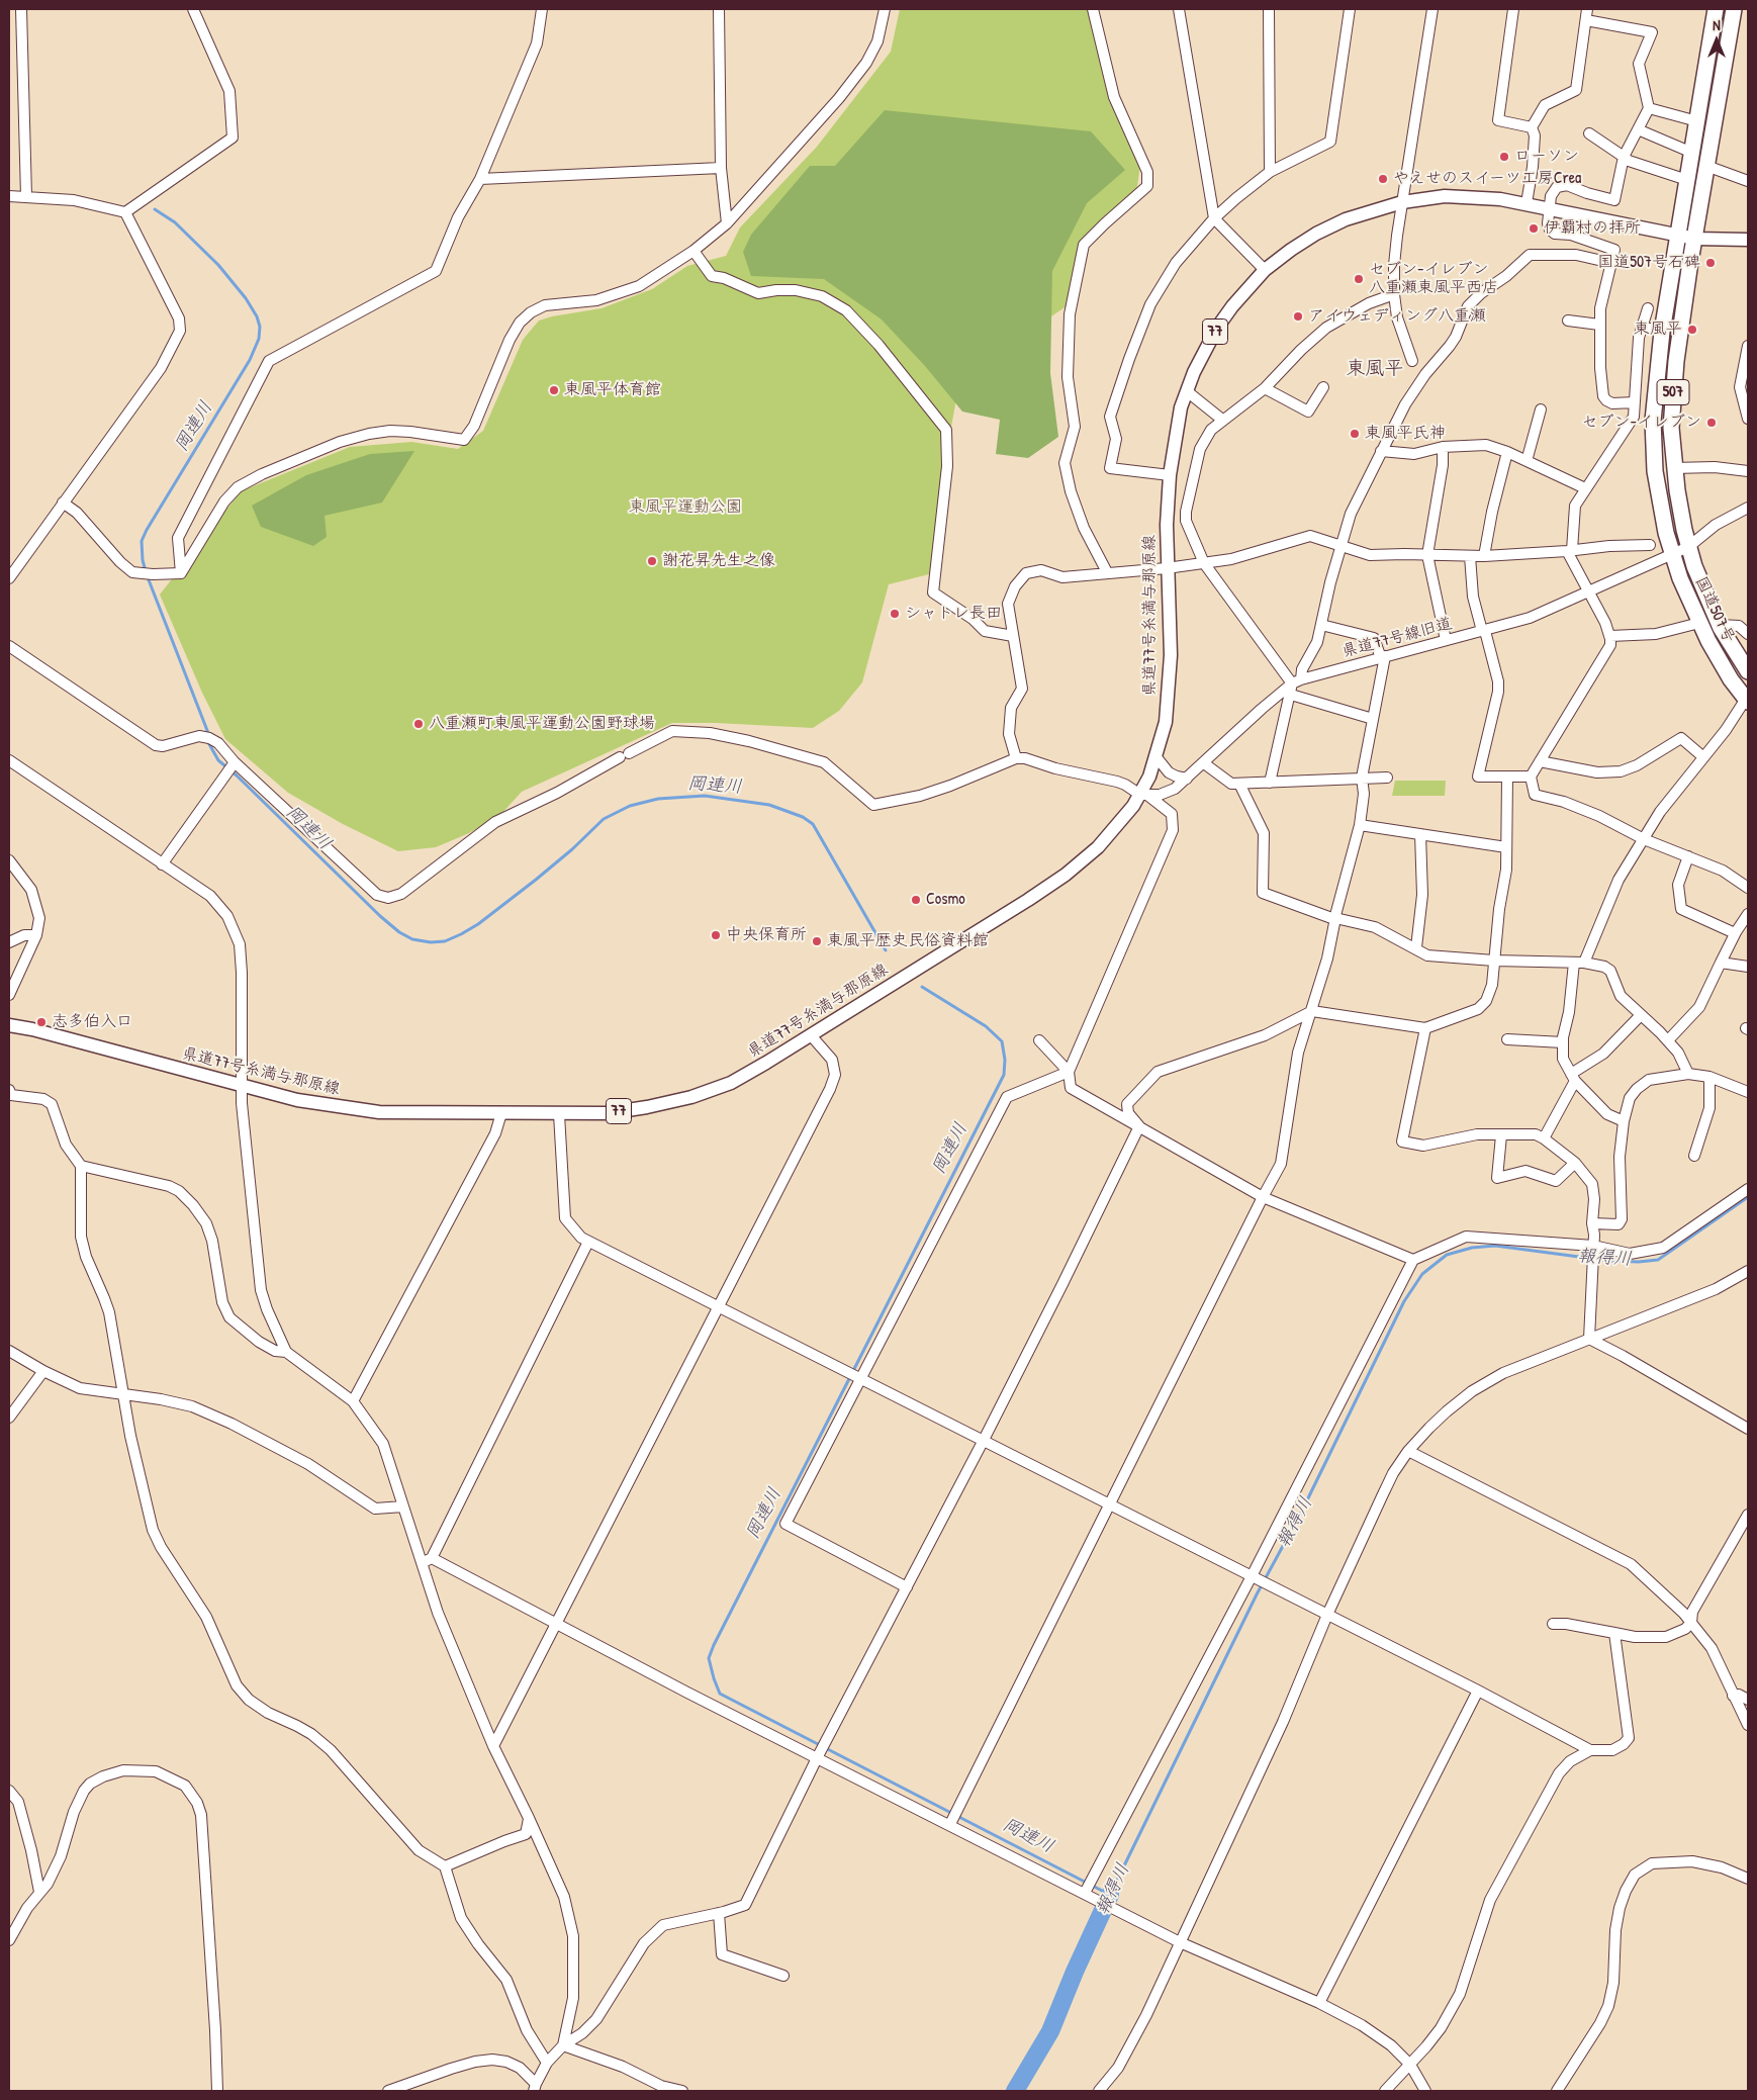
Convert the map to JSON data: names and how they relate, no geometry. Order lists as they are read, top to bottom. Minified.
{"streets":{"highway":["507","国道507号"],"main road":["77","県道77号糸満与那原線"],"street":["県道77号線旧道"]},"crossings":[["507","国道507号"],["507","県道77号糸満与那原線"],["507","県道77号線旧道"],["国道507号","県道77号線旧道"],["県道77号糸満与那原線","県道77号線旧道"]],"districts":["東風平"],"water":["岡連川","報得川"],"parks":["東風平運動公園"],"places":["ローソン","やえせのスイーツ工房Crea","伊覇村の拝所","国道507号石碑","セブン-イレブン 八重瀬東風平西店","アイウェディング八重瀬","東風平","東風平体育館","セブン-イレブン","東風平氏神","謝花昇先生之像","シャトレ長田","八重瀬町東風平運動公園野球場","Cosmo","中央保育所","東風平歴史民俗資料館","志多伯入口"],"north":"top"}
